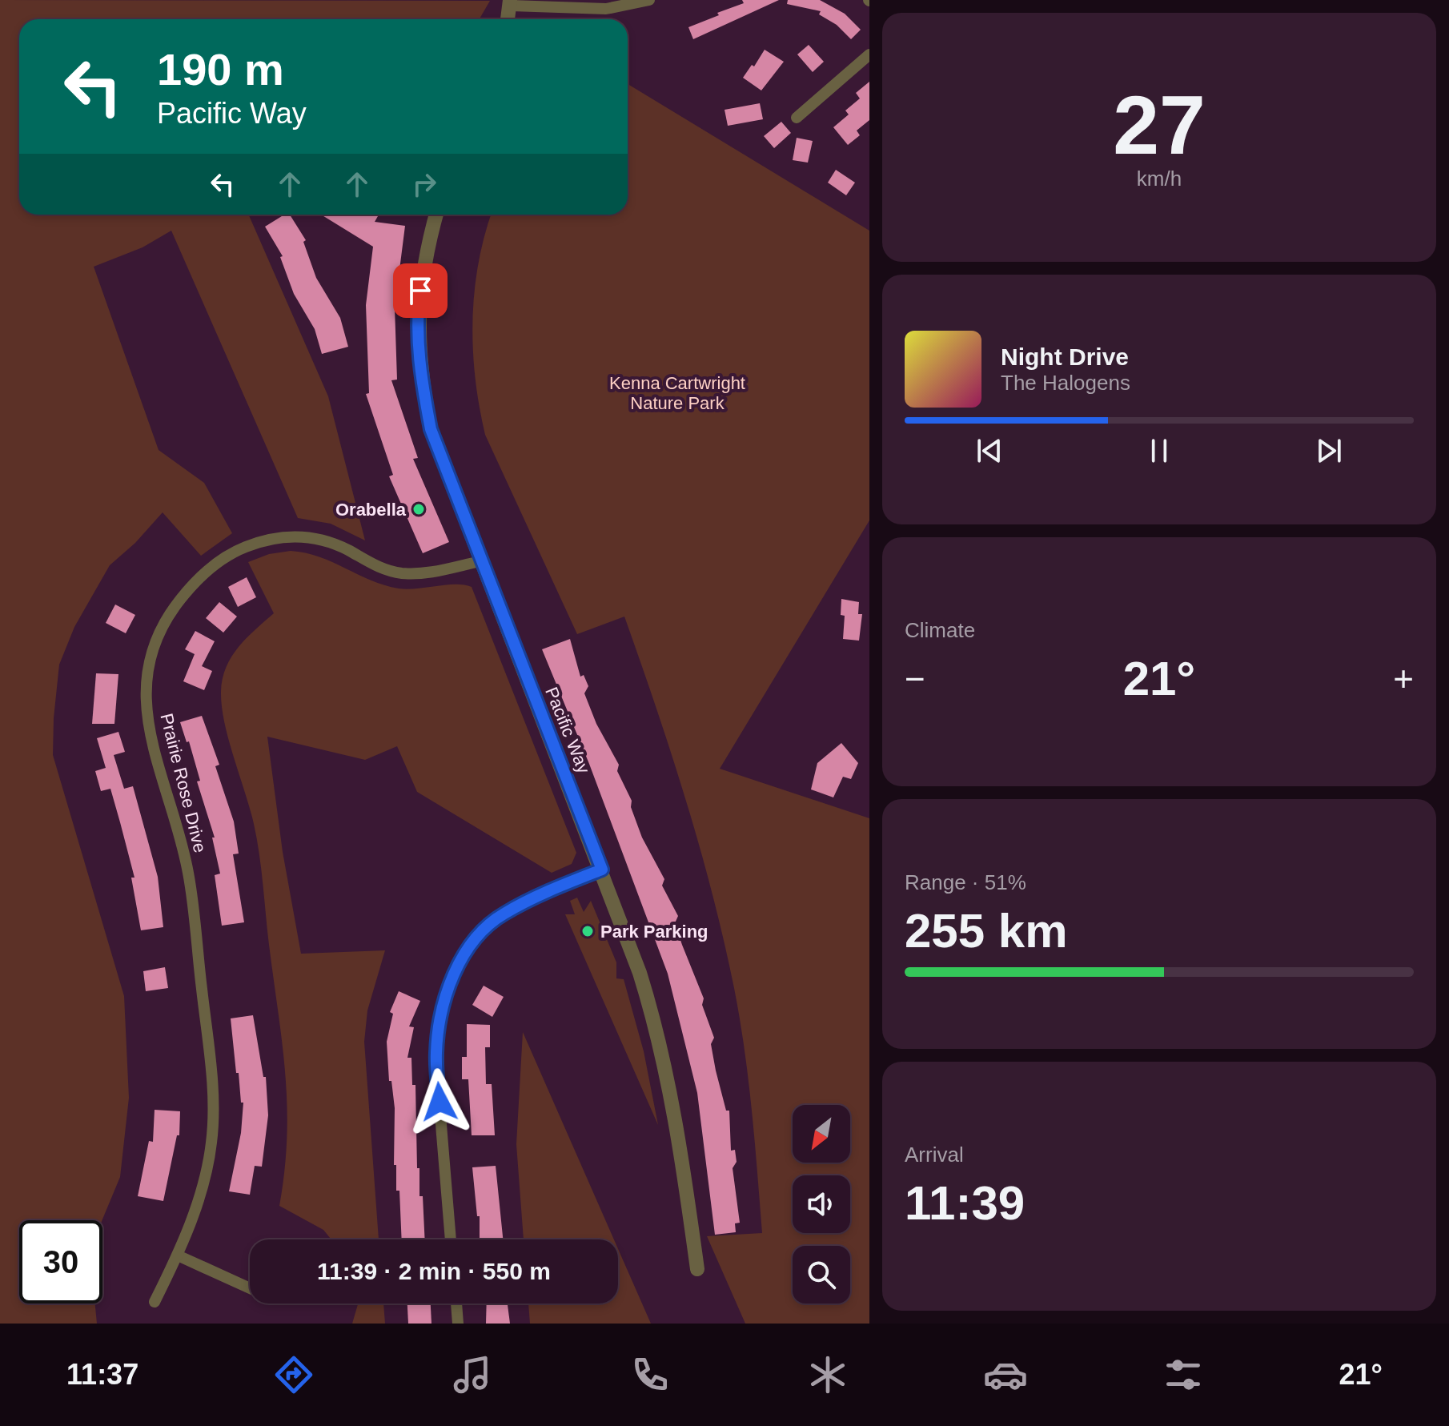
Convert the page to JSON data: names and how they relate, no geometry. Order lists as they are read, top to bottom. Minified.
{"streets":{"street":["Pacific Way","Prairie Rose Drive"]},"crossings":[["Pacific Way","Prairie Rose Drive"]],"parks":["Kenna Cartwright Nature Park"],"places":["Orabella","Park Parking"],"north":"bottom left","page":{"tile":[["27","km/h"],"Climate",["Range · 51%","255 km"],["Arrival","11:39"]],"turn":["190 m","Pacific Way"],"song":["Night Drive","The Halogens"],"heat":["−","21°","+"],"limit":"30","trip":"11:39 · 2 min · 550 m","tabs":["11:37","21°"]}}
